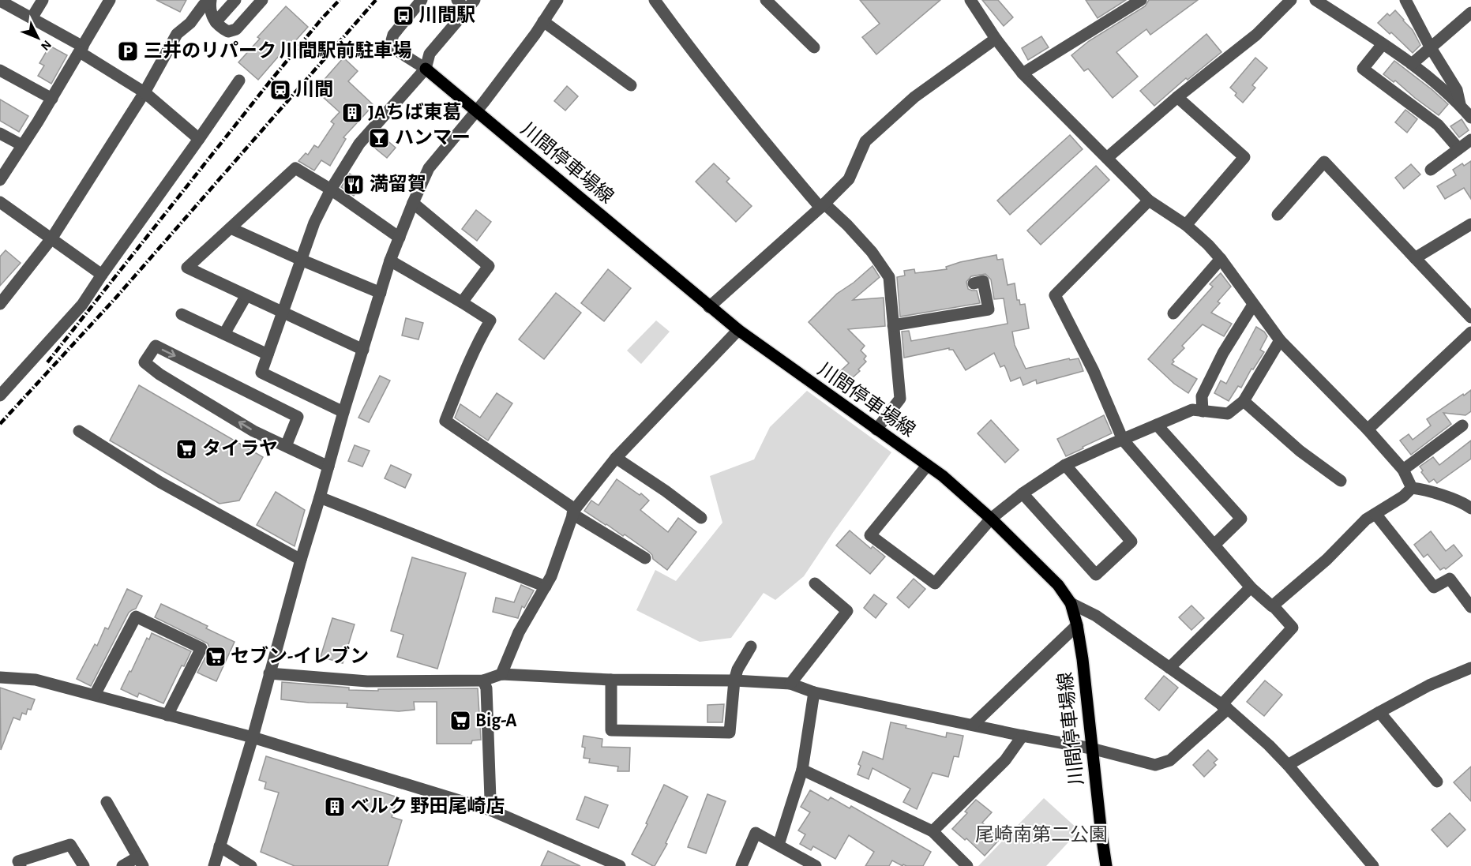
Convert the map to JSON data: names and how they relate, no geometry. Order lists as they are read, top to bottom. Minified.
{"streets":{"main road":["川間停車場線"]},"parks":["尾崎南第二公園"],"places":{"bus stop":["川間駅"],"parking":["三井のリパーク 川間駅前駐車場"],"station":["川間"],"building":["JAちば東葛","ベルク 野田尾崎店"],"bar":["ハンマー"],"restaurant":["満留賀"],"supermarket":["タイラヤ","セブン-イレブン","Big-A"]},"north":"bottom right"}
